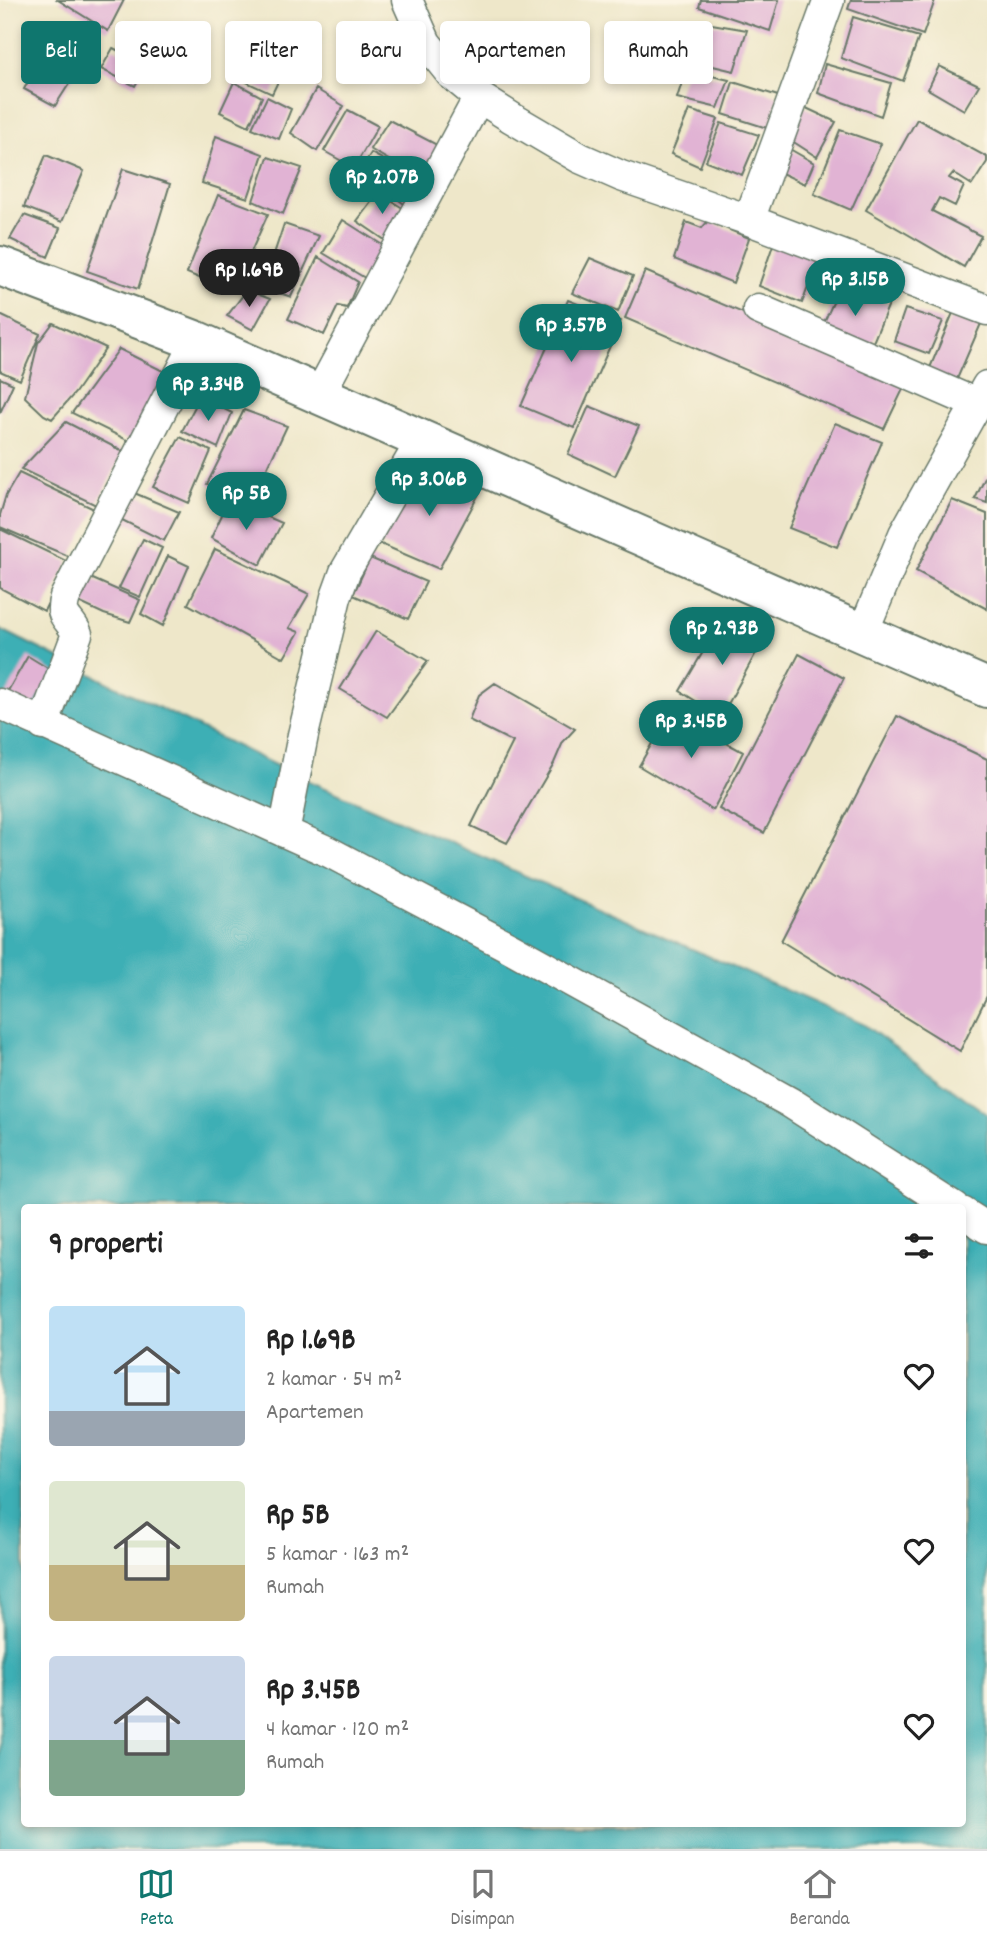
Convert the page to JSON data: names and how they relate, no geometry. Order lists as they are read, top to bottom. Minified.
{"page":{"chip":["Beli","Sewa","Filter","Baru","Apartemen","Rumah"],"price":["Rp 2.07B","Rp 1.69B","Rp 3.15B","Rp 3.57B","Rp 3.34B","Rp 3.06B","Rp 5B","Rp 2.93B","Rp 3.45B"],"heading":"9 properti","list":[{"name":"Rp 1.69B","note":"2 kamar · 54 m² · Apartemen"},{"name":"Rp 5B","note":"5 kamar · 163 m² · Rumah"},{"name":"Rp 3.45B","note":"4 kamar · 120 m² · Rumah"}],"tabs":["Peta","Disimpan","Beranda"]}}
